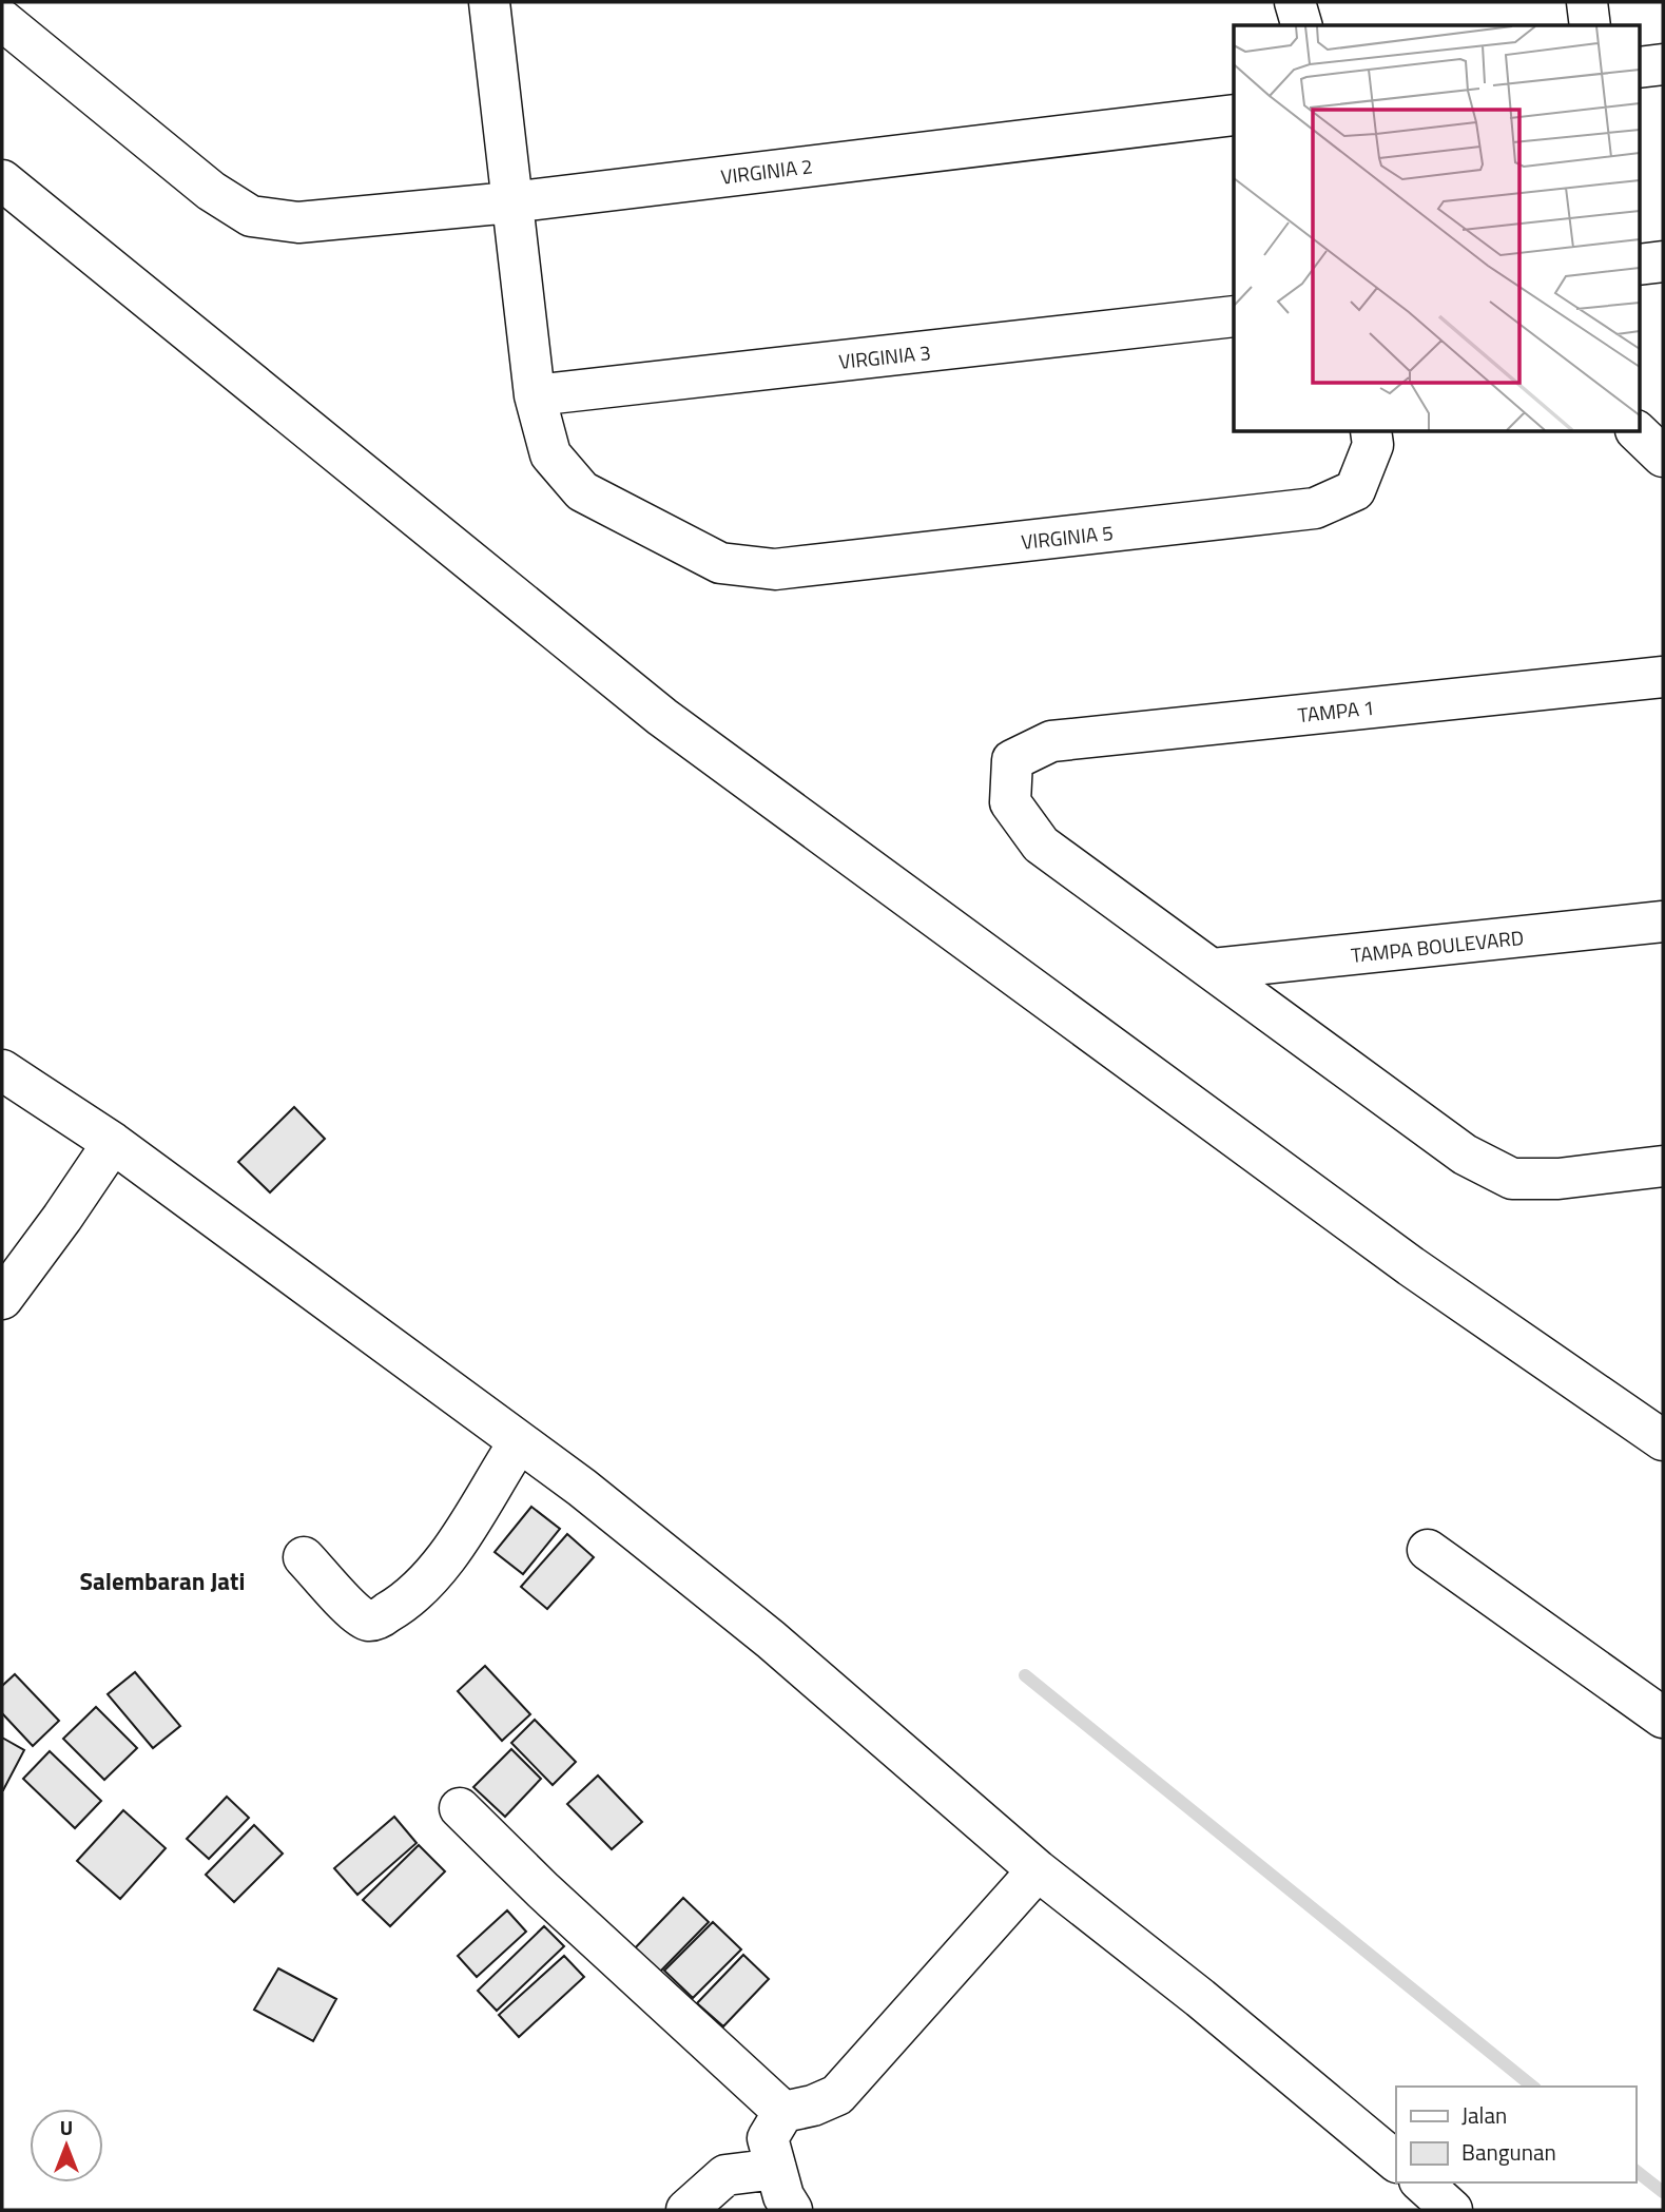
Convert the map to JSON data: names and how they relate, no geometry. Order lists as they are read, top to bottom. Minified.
{"streets":{"main road":["VIRGINIA 2","VIRGINIA 3","VIRGINIA 5","TAMPA 1","TAMPA BOULEVARD"]},"crossings":[["VIRGINIA 2","VIRGINIA 5"],["VIRGINIA 3","VIRGINIA 5"],["TAMPA 1","TAMPA BOULEVARD"]],"districts":["Salembaran Jati"],"legend":["Jalan","Bangunan"],"north":"top"}
